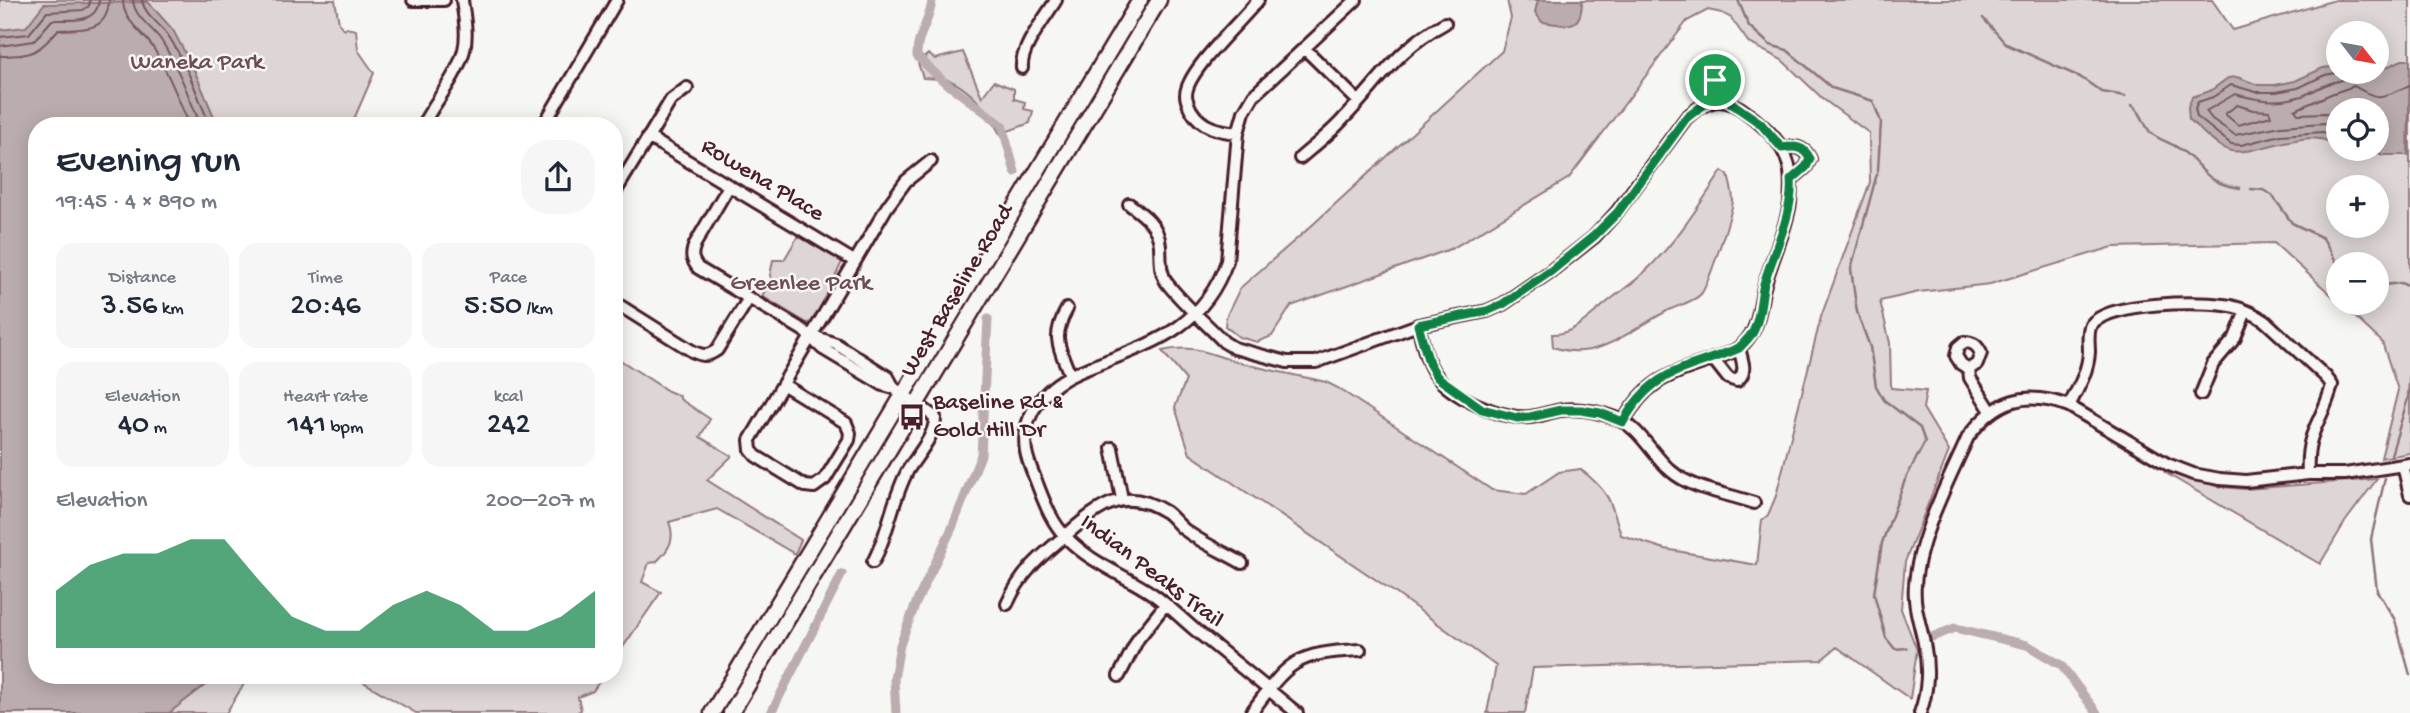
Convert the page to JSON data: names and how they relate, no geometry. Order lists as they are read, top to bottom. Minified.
{"streets":{"main road":["West Baseline Road"],"street":["Rowena Place","Indian Peaks Trail"]},"parks":["Waneka Park","Greenlee Park"],"places":{"bus stop":["Baseline Rd & Gold Hill Dr"]},"north":"bottom right","page":{"map_buttons":["+","−"],"heading":["Evening run","19:45 · 4 × 890 m"],"stats":[["Distance","3.56 km"],["Time","20:46"],["Pace","5:50 /km"],["Elevation","40 m"],["Heart rate","141 bpm"],["kcal","242"]],"chart":["Elevation","200–207 m"]}}
